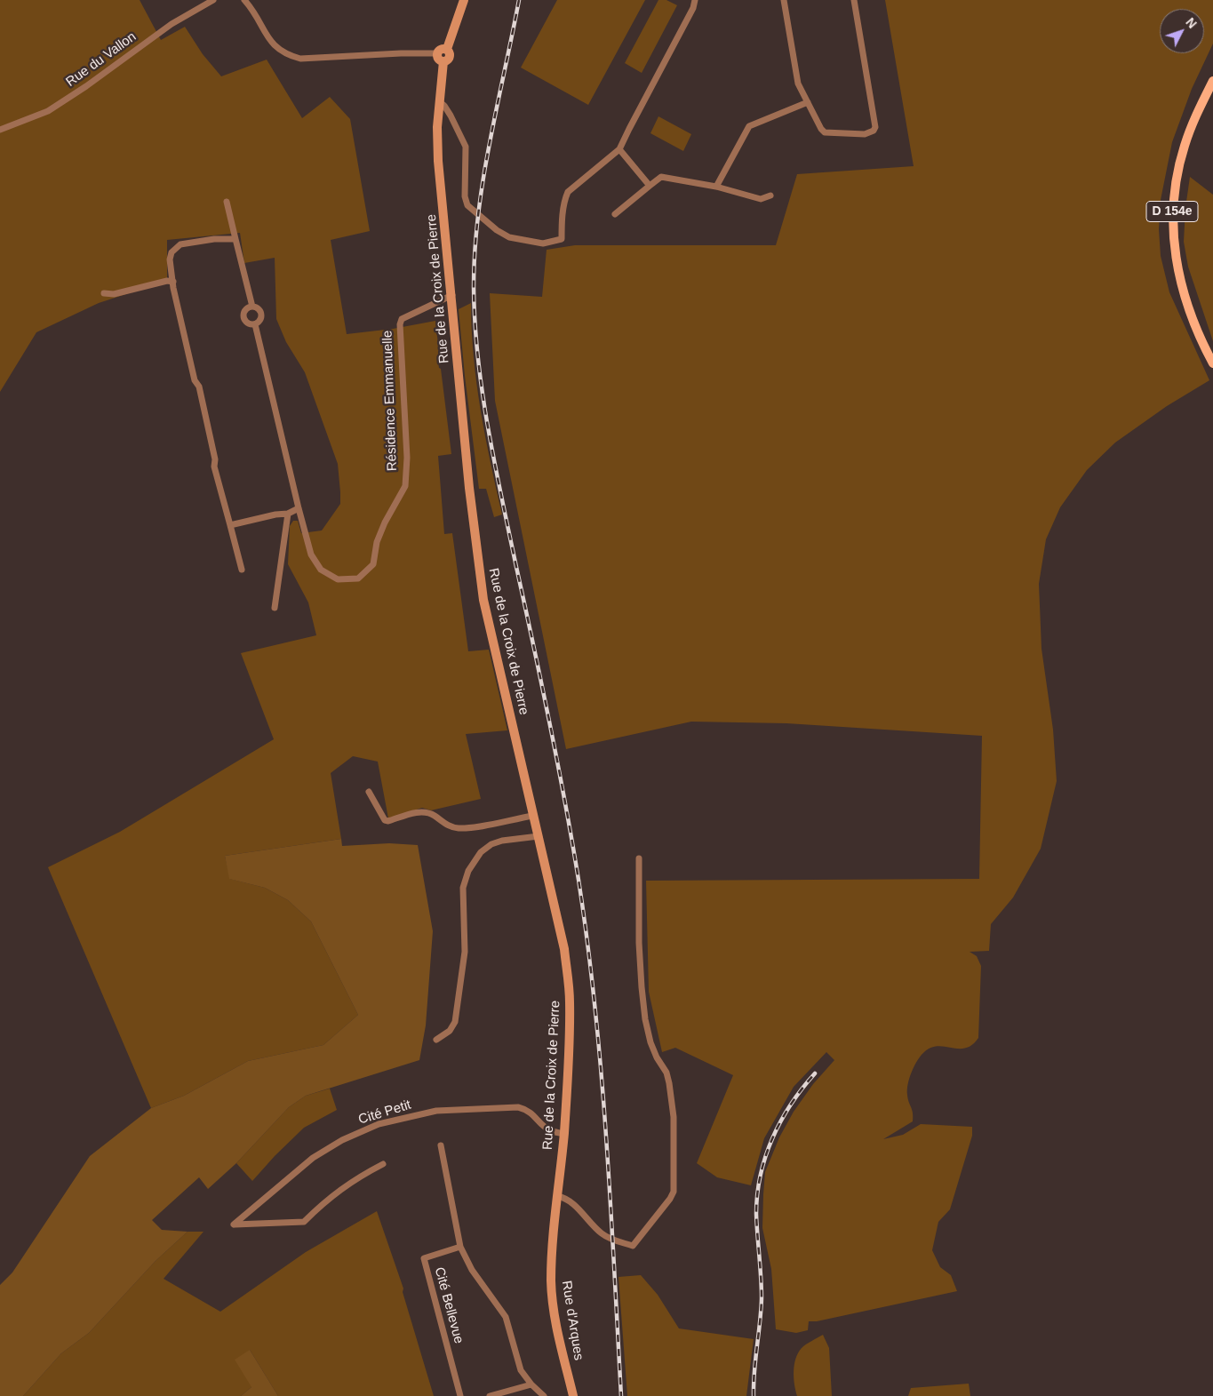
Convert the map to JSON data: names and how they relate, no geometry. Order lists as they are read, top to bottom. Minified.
{"streets":{"main road":["D 154e","Rue de la Croix de Pierre","Rue d'Arques"],"street":["Rue du Vallon","Résidence Emmanuelle","Cité Petit","Cité Bellevue"]},"crossings":[["Rue de la Croix de Pierre","Résidence Emmanuelle"],["Rue de la Croix de Pierre","Cité Petit"],["Rue de la Croix de Pierre","Rue d'Arques"]],"north":"top right"}
